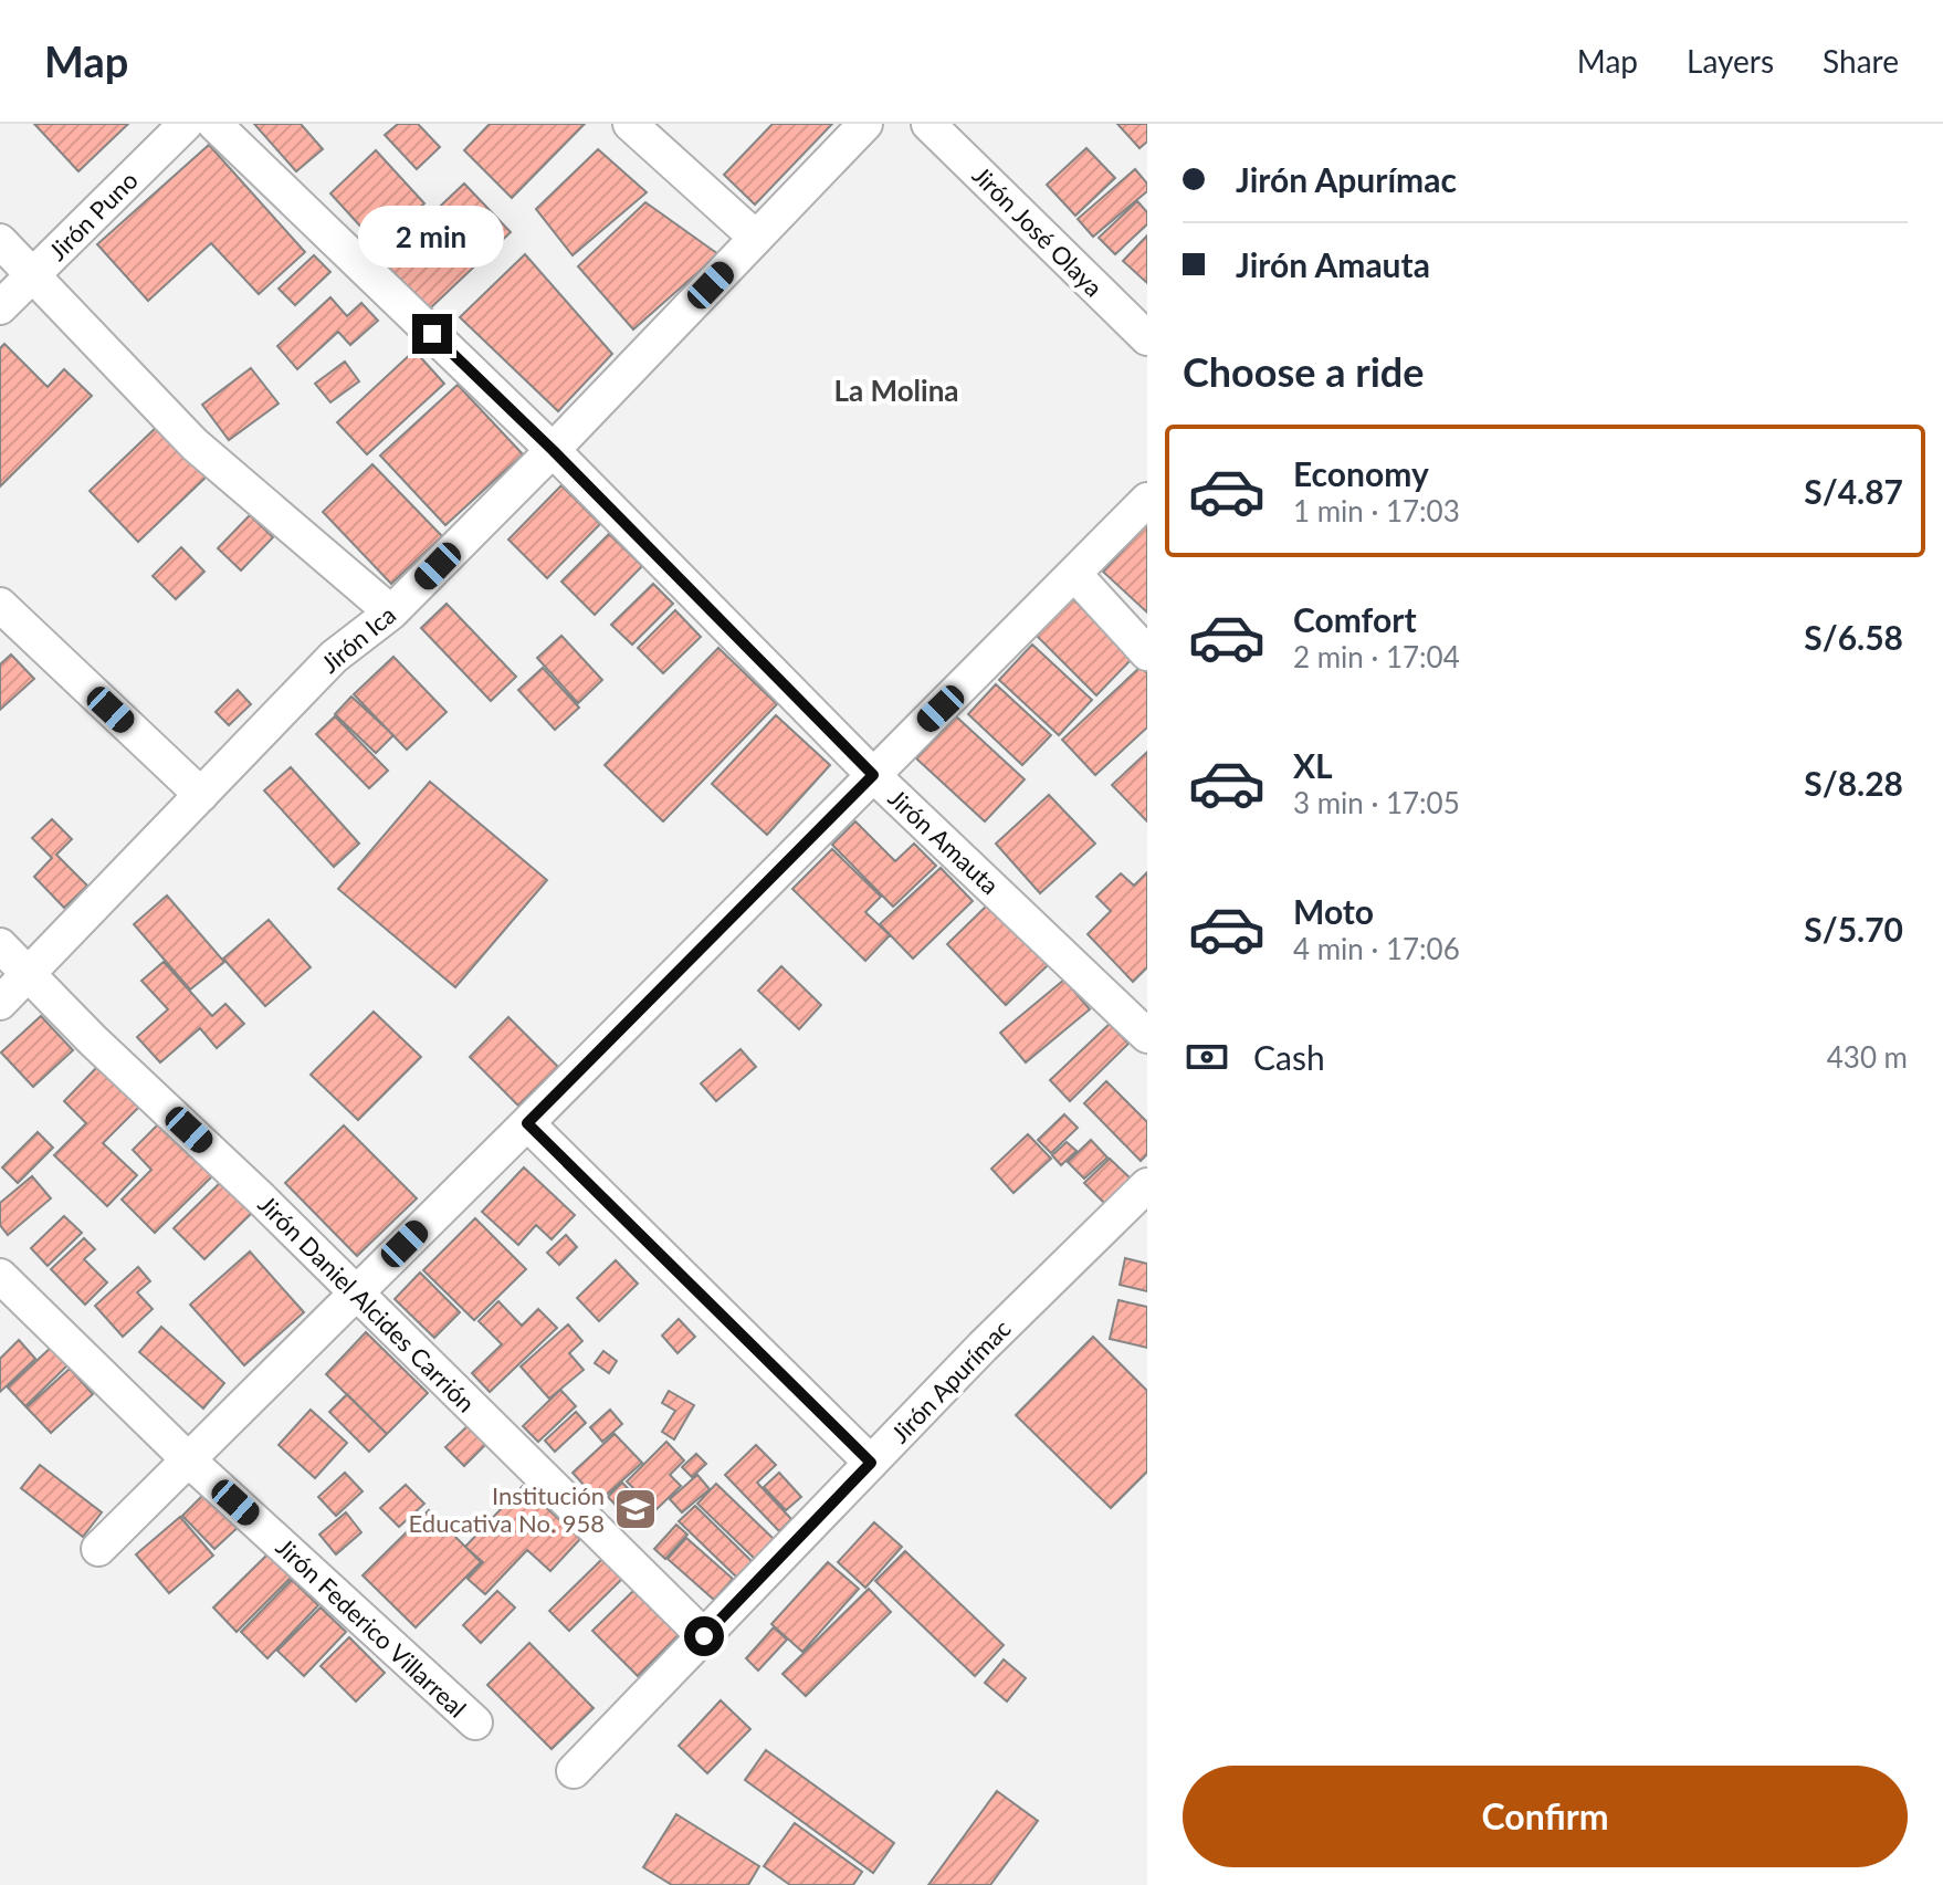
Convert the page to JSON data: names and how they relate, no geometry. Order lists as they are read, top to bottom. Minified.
{"streets":{"street":["Jirón Puno","Jirón José Olaya","Jirón Ica","Jirón Amauta","Jirón Daniel Alcides Carrión","Jirón Apurímac","Jirón Federico Villarreal"]},"crossings":[["Jirón Ica","Jirón Amauta"],["Jirón Ica","Jirón Daniel Alcides Carrión"],["Jirón Daniel Alcides Carrión","Jirón Apurímac"]],"districts":["La Molina"],"places":{"school or university":["Institución Educativa No. 958"]},"page":{"header":"Map","nav":["Map","Layers","Share"],"banner":["Jirón Apurímac","Jirón Amauta"],"bubble":"2 min","heading":"Choose a ride","list":[{"name":"Economy","note":"1 min · 17:03","value":"S/4.87"},{"name":"Comfort","note":"2 min · 17:04","value":"S/6.58"},{"name":"XL","note":"3 min · 17:05","value":"S/8.28"},{"name":"Moto","note":"4 min · 17:06","value":"S/5.70"}],"pay":["Cash","430 m"],"buttons":"Confirm"}}
